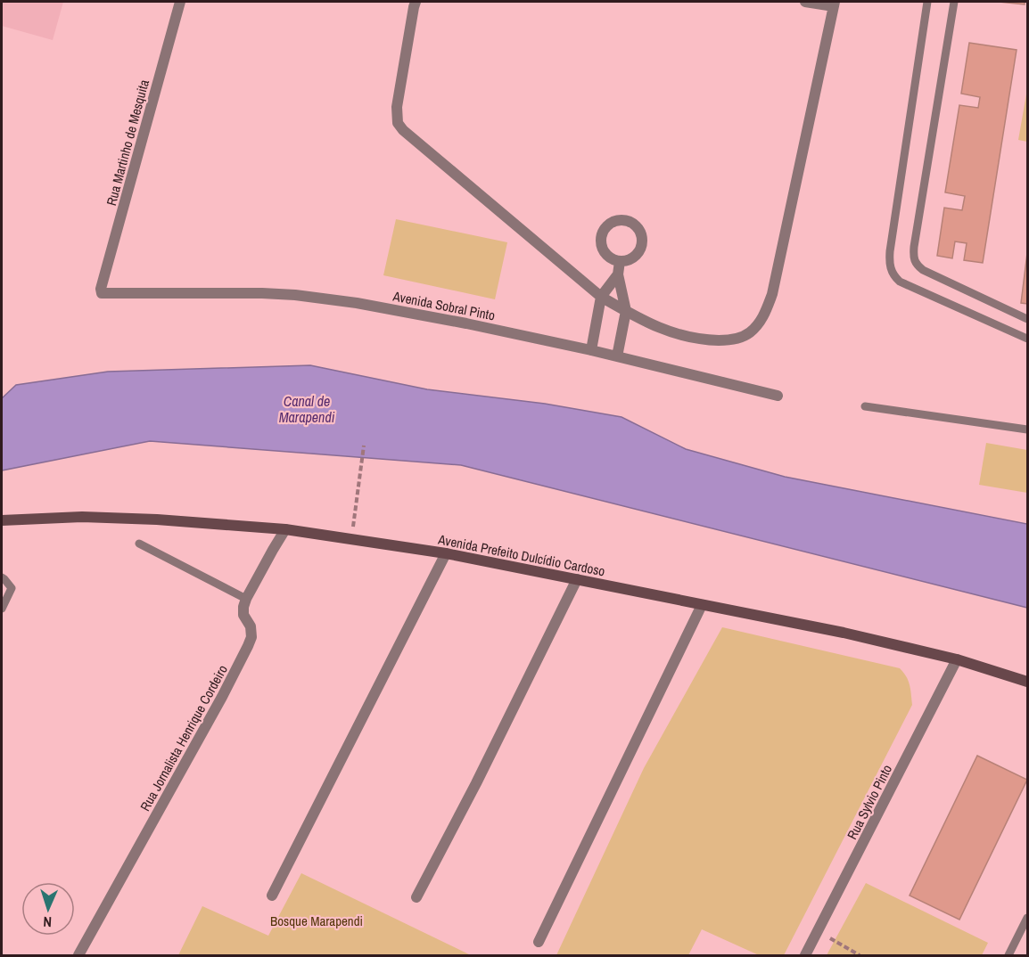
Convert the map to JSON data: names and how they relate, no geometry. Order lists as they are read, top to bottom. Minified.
{"streets":{"street":["Rua Martinho de Mesquita","Avenida Sobral Pinto","Avenida Prefeito Dulcídio Cardoso","Rua Jornalista Henrique Cordeiro","Rua Sylvio Pinto"]},"crossings":[["Rua Martinho de Mesquita","Avenida Sobral Pinto"],["Avenida Prefeito Dulcídio Cardoso","Rua Sylvio Pinto"]],"water":["Canal de Marapendi"],"parks":["Bosque Marapendi"],"north":"bottom"}
